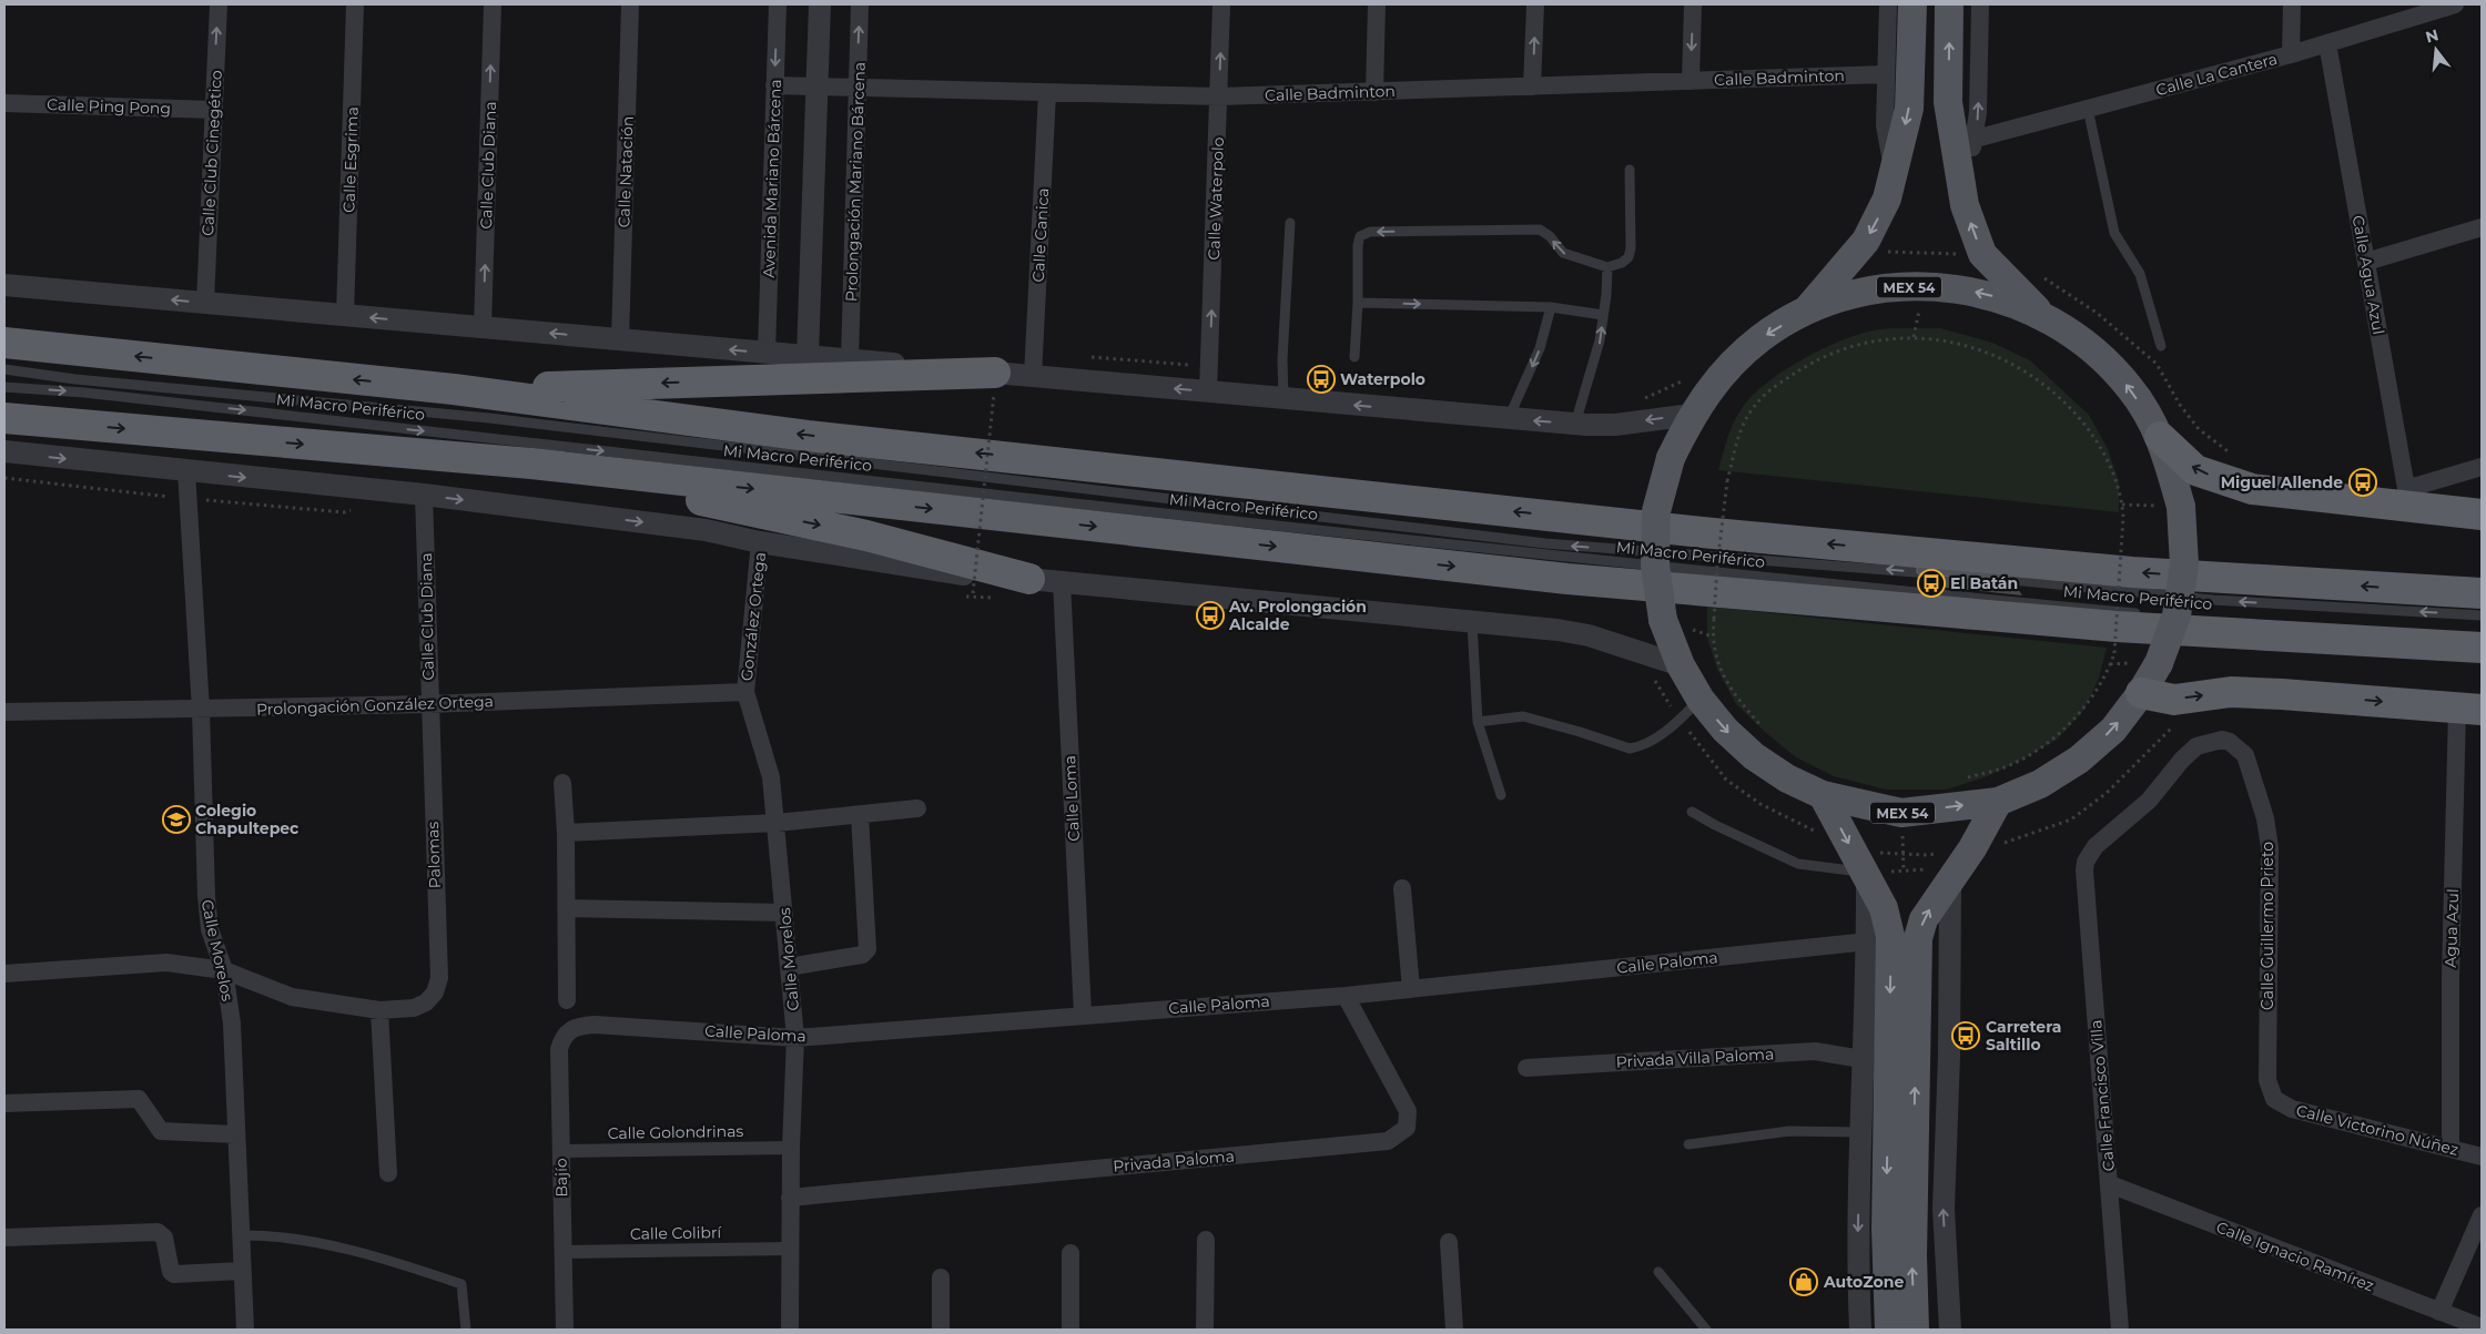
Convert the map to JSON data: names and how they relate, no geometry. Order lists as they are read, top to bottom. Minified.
{"streets":{"main road":["MEX 54"],"street":["Calle La Cantera","Calle Badminton","Calle Ping Pong","Calle Club Cinegético","Calle Esgrima","Calle Club Diana","Calle Natación","Avenida Mariano Bárcena","Prolongación Mariano Bárcena","Calle Waterpolo","Calle Canica","Calle Agua Azul","González Ortega","Prolongación González Ortega","Calle Loma","Palomas","Calle Guillermo Prieto","Agua Azul","Calle Morelos","Calle Paloma","Privada Villa Paloma","Calle Francisco Villa","Calle Victorino Núñez","Calle Golondrinas","Privada Paloma","Bajío","Calle Colibrí","Calle Ignacio Ramírez"],"lane":["Mi Macro Periférico"]},"crossings":[["Calle La Cantera","Calle Agua Azul"],["Calle Badminton","Avenida Mariano Bárcena"],["Calle Badminton","Prolongación Mariano Bárcena"],["Calle Badminton","Calle Waterpolo"],["Calle Badminton","Calle Canica"],["Calle Ping Pong","Calle Club Cinegético"],["Calle Club Diana","Prolongación González Ortega"],["Calle Club Diana","Palomas"],["González Ortega","Prolongación González Ortega"],["González Ortega","Calle Morelos"],["Prolongación González Ortega","Palomas"],["Prolongación González Ortega","Calle Morelos"],["Calle Loma","Calle Paloma"],["Calle Guillermo Prieto","Calle Francisco Villa"],["Calle Guillermo Prieto","Calle Victorino Núñez"],["Agua Azul","Calle Victorino Núñez"],["Calle Morelos","Calle Paloma"],["Calle Morelos","Calle Golondrinas"],["Calle Morelos","Privada Paloma"],["Calle Morelos","Calle Colibrí"],["Calle Paloma","Privada Paloma"],["Calle Paloma","Bajío"],["Calle Francisco Villa","Calle Ignacio Ramírez"],["Calle Golondrinas","Bajío"],["Bajío","Calle Colibrí"]],"one_way":["Calle Club Cinegético","Calle Club Diana","Calle Waterpolo"],"places":{"bus stop":["Waterpolo","Miguel Allende","El Batán","Av. Prolongación Alcalde","Carretera Saltillo"],"school or university":["Colegio Chapultepec"],"shop":["AutoZone"]},"north":"top"}
